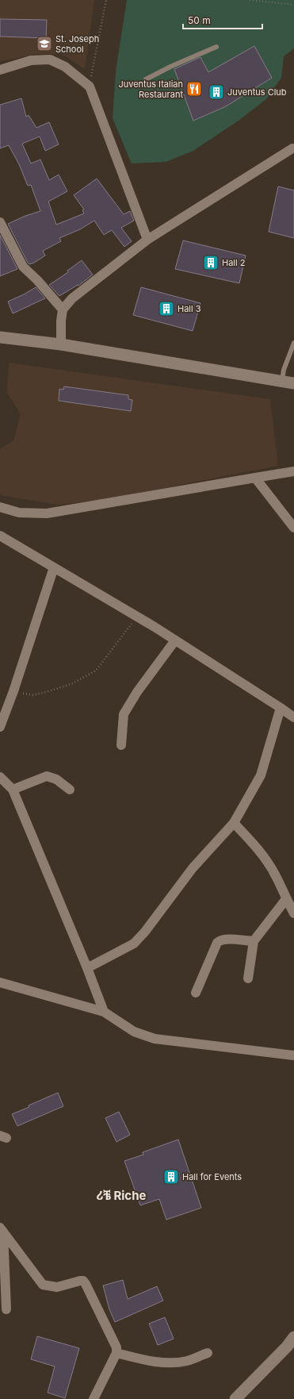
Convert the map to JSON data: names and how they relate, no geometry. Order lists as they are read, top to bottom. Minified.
{"districts":["ሪቼ Riche"],"places":{"school or university":["St. Joseph School"],"restaurant":["Juventus Italian Restaurant"],"building":["Juventus Club","Hall 2","Hall 3","Hall for Events"]},"scale_bar":"50 m"}
